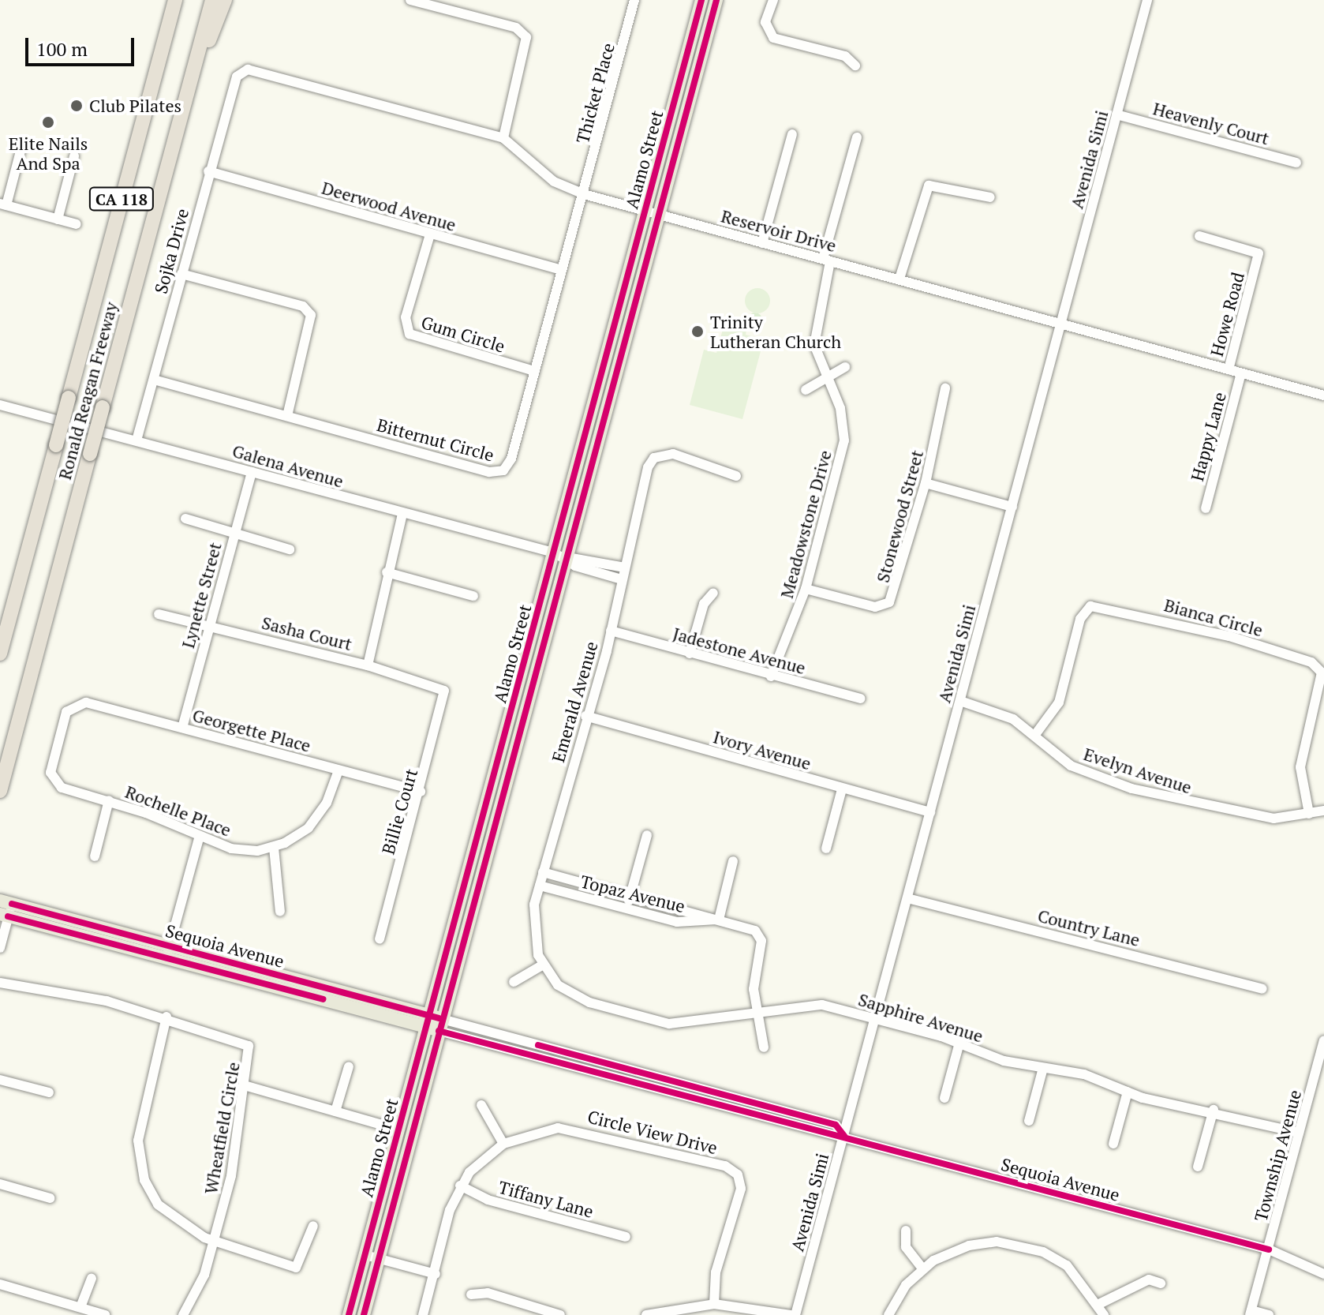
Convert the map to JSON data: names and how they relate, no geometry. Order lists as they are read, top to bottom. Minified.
{"streets":{"highway":["CA 118","Ronald Reagan Freeway"],"main road":["Alamo Street","Sequoia Avenue"],"street":["Thicket Place","Heavenly Court","Avenida Simi","Deerwood Avenue","Reservoir Drive","Sojka Drive","Howe Road","Gum Circle","Happy Lane","Bitternut Circle","Galena Avenue","Stonewood Street","Meadowstone Drive","Lynette Street","Bianca Circle","Sasha Court","Jadestone Avenue","Emerald Avenue","Georgette Place","Ivory Avenue","Evelyn Avenue","Rochelle Place","Billie Court","Topaz Avenue","Country Lane","Sapphire Avenue","Wheatfield Circle","Circle View Drive","Township Avenue","Tiffany Lane"]},"crossings":[["Thicket Place","Reservoir Drive"],["Thicket Place","Bitternut Circle"],["Heavenly Court","Avenida Simi"],["Alamo Street","Reservoir Drive"],["Alamo Street","Galena Avenue"],["Alamo Street","Sequoia Avenue"],["Avenida Simi","Reservoir Drive"],["Avenida Simi","Ivory Avenue"],["Avenida Simi","Evelyn Avenue"],["Avenida Simi","Country Lane"],["Avenida Simi","Sequoia Avenue"],["Avenida Simi","Sapphire Avenue"],["Deerwood Avenue","Sojka Drive"],["Deerwood Avenue","Gum Circle"],["Deerwood Avenue","Bitternut Circle"],["Reservoir Drive","Sojka Drive"],["Reservoir Drive","Howe Road"],["Reservoir Drive","Happy Lane"],["Reservoir Drive","Bitternut Circle"],["Reservoir Drive","Meadowstone Drive"],["Sojka Drive","Bitternut Circle"],["Sojka Drive","Galena Avenue"],["Gum Circle","Bitternut Circle"],["Galena Avenue","Lynette Street"],["Galena Avenue","Emerald Avenue"],["Stonewood Street","Meadowstone Drive"],["Meadowstone Drive","Jadestone Avenue"],["Lynette Street","Sasha Court"],["Lynette Street","Georgette Place"],["Bianca Circle","Evelyn Avenue"],["Sasha Court","Billie Court"],["Jadestone Avenue","Emerald Avenue"],["Emerald Avenue","Ivory Avenue"],["Emerald Avenue","Topaz Avenue"],["Emerald Avenue","Sapphire Avenue"],["Georgette Place","Rochelle Place"],["Georgette Place","Billie Court"],["Topaz Avenue","Sapphire Avenue"],["Sequoia Avenue","Township Avenue"],["Sapphire Avenue","Township Avenue"],["Circle View Drive","Tiffany Lane"]],"places":["Club Pilates","Elite Nails And Spa","Trinity Lutheran Church"],"scale_bar":"100 m"}
